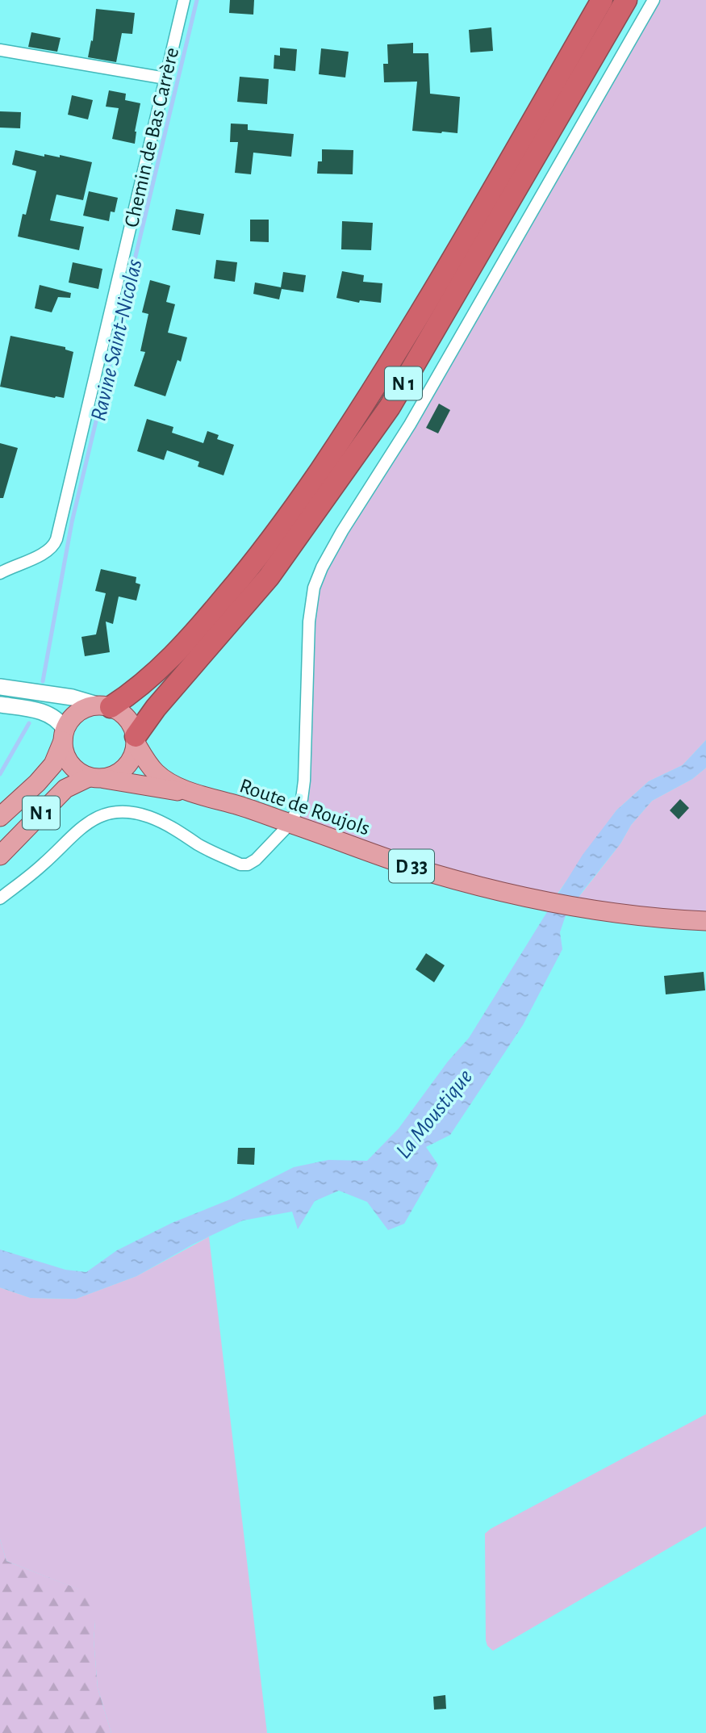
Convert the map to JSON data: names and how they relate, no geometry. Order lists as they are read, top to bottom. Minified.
{"streets":{"highway":["N 1"],"main road":["Route de Roujols","D 33"],"street":["Chemin de Bas Carrère"]},"crossings":[["N 1","Route de Roujols"]],"water":["Ravine Saint-Nicolas","La Moustique"]}
